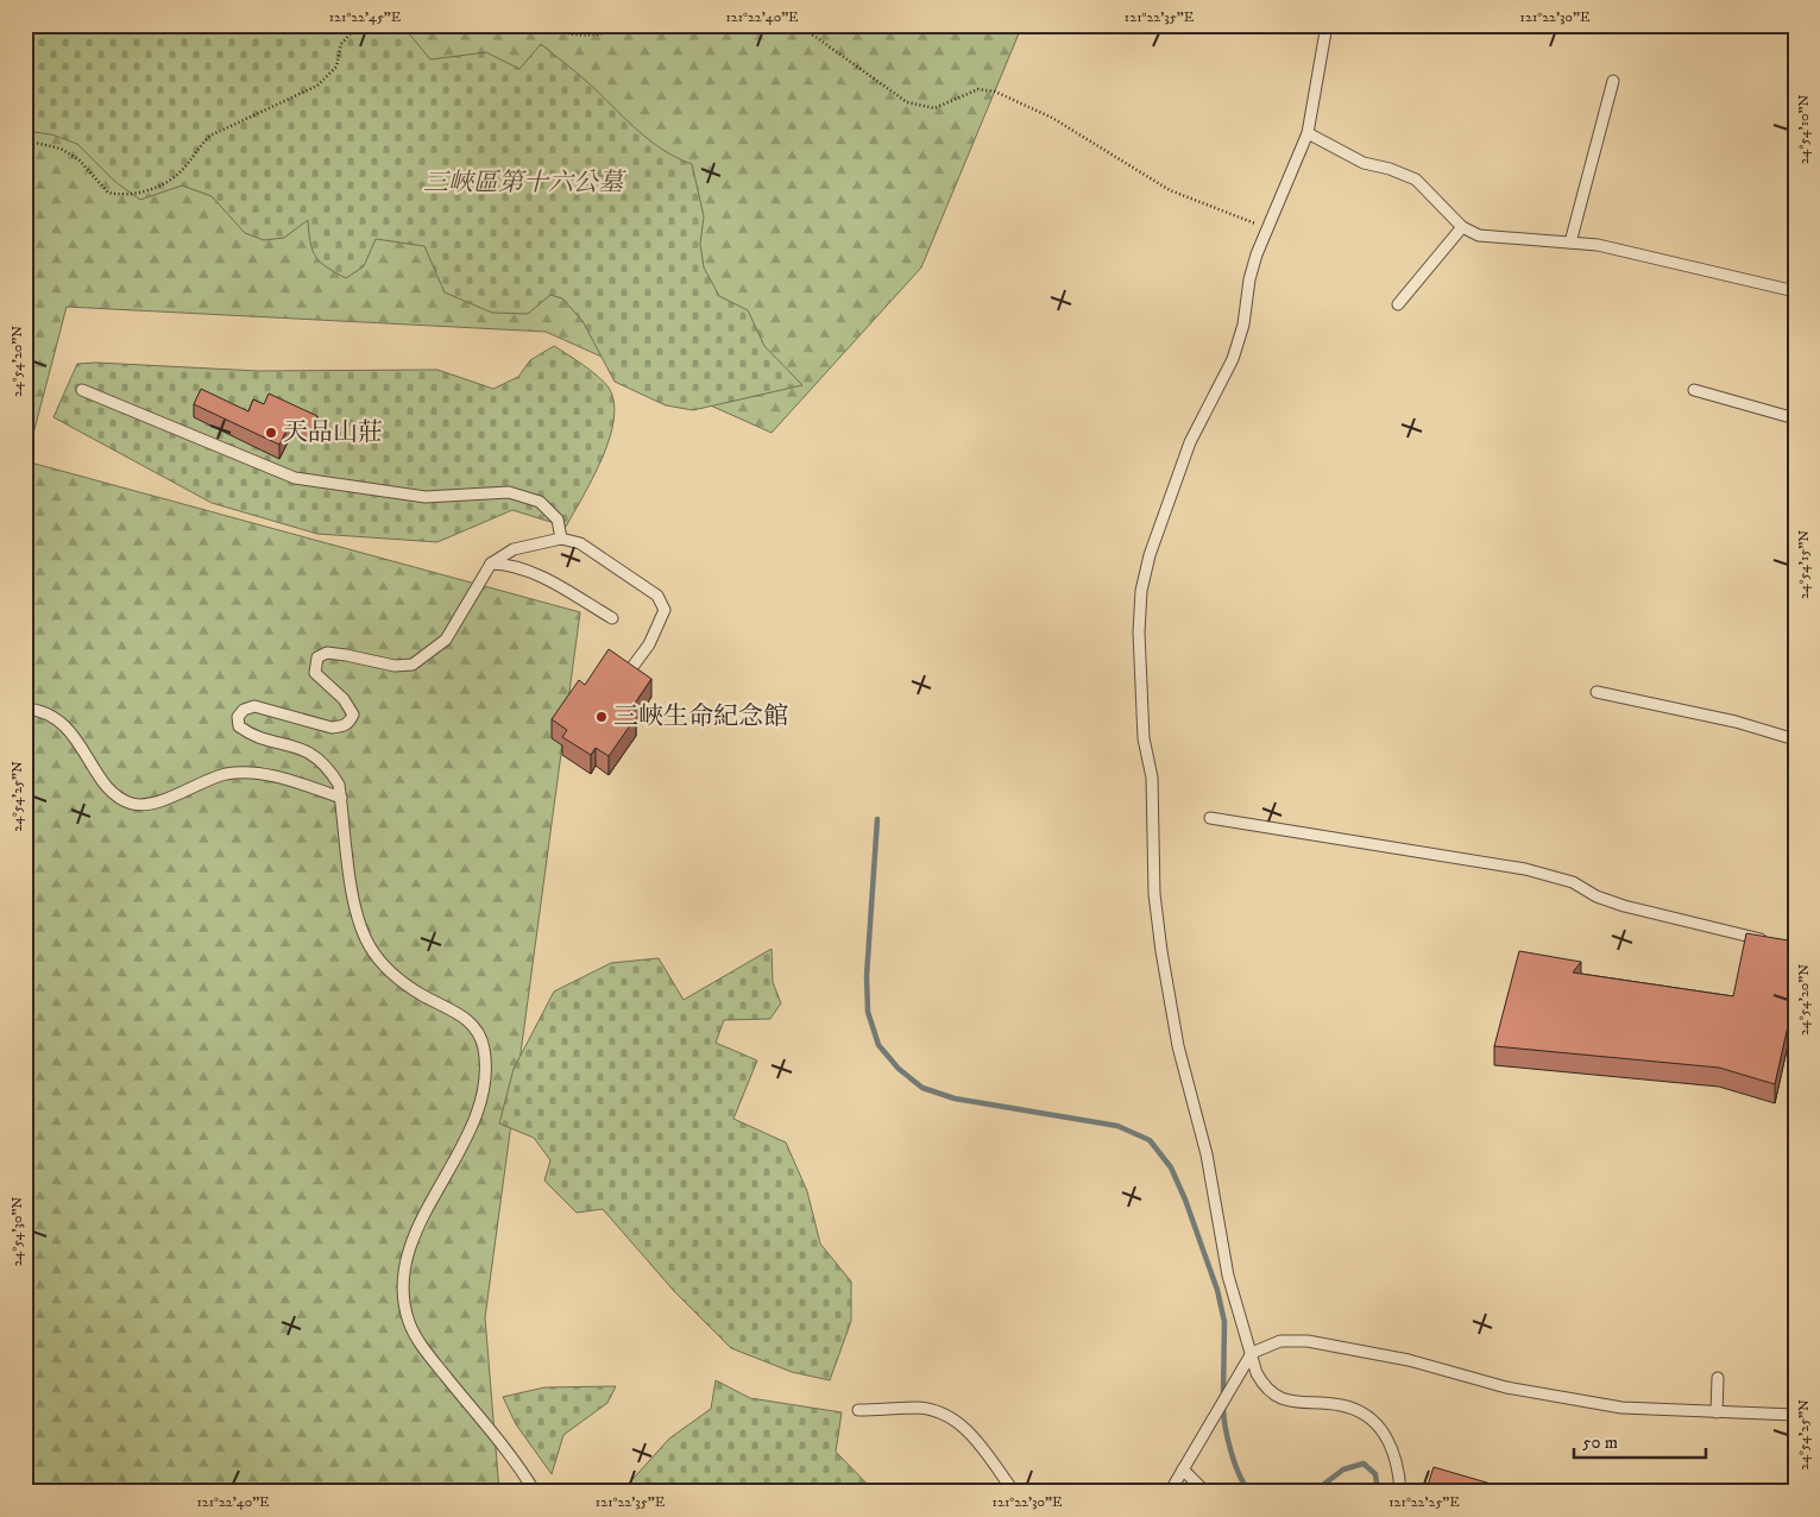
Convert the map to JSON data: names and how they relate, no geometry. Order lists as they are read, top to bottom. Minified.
{"parks":["三峽區第十六公墓"],"places":["天品山莊","三峽生命紀念館"],"scale_bar":"50 m","coordinates":["121°22'45\"E","121°22'40\"E","121°22'35\"E","121°22'30\"E","24°54'10\"N","24°54'20\"N","24°54'15\"N","24°54'25\"N","24°54'30\"N","121°22'25\"E"]}
